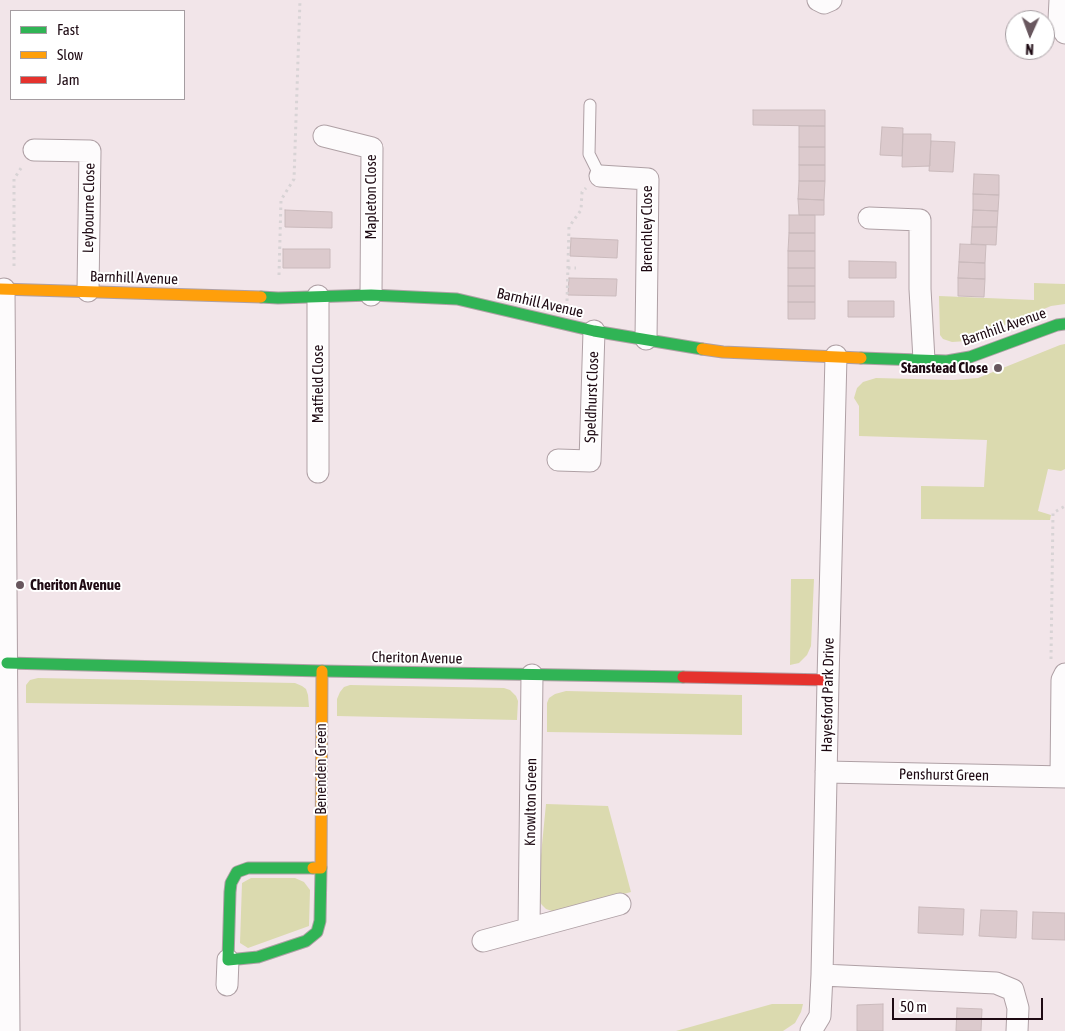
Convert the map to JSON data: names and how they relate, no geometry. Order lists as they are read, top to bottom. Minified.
{"streets":{"street":["Mapleton Close","Leybourne Close","Brenchley Close","Barnhill Avenue","Matfield Close","Speldhurst Close","Cheriton Avenue","Hayesford Park Drive","Benenden Green","Penshurst Green","Knowlton Green"]},"crossings":[["Mapleton Close","Barnhill Avenue"],["Leybourne Close","Barnhill Avenue"],["Brenchley Close","Barnhill Avenue"],["Barnhill Avenue","Matfield Close"],["Barnhill Avenue","Speldhurst Close"],["Barnhill Avenue","Hayesford Park Drive"],["Cheriton Avenue","Hayesford Park Drive"],["Cheriton Avenue","Benenden Green"],["Cheriton Avenue","Knowlton Green"],["Hayesford Park Drive","Penshurst Green"]],"places":["Stanstead Close","Cheriton Avenue"],"legend":["Fast","Slow","Jam"],"scale_bar":"50 m","north":"bottom"}
